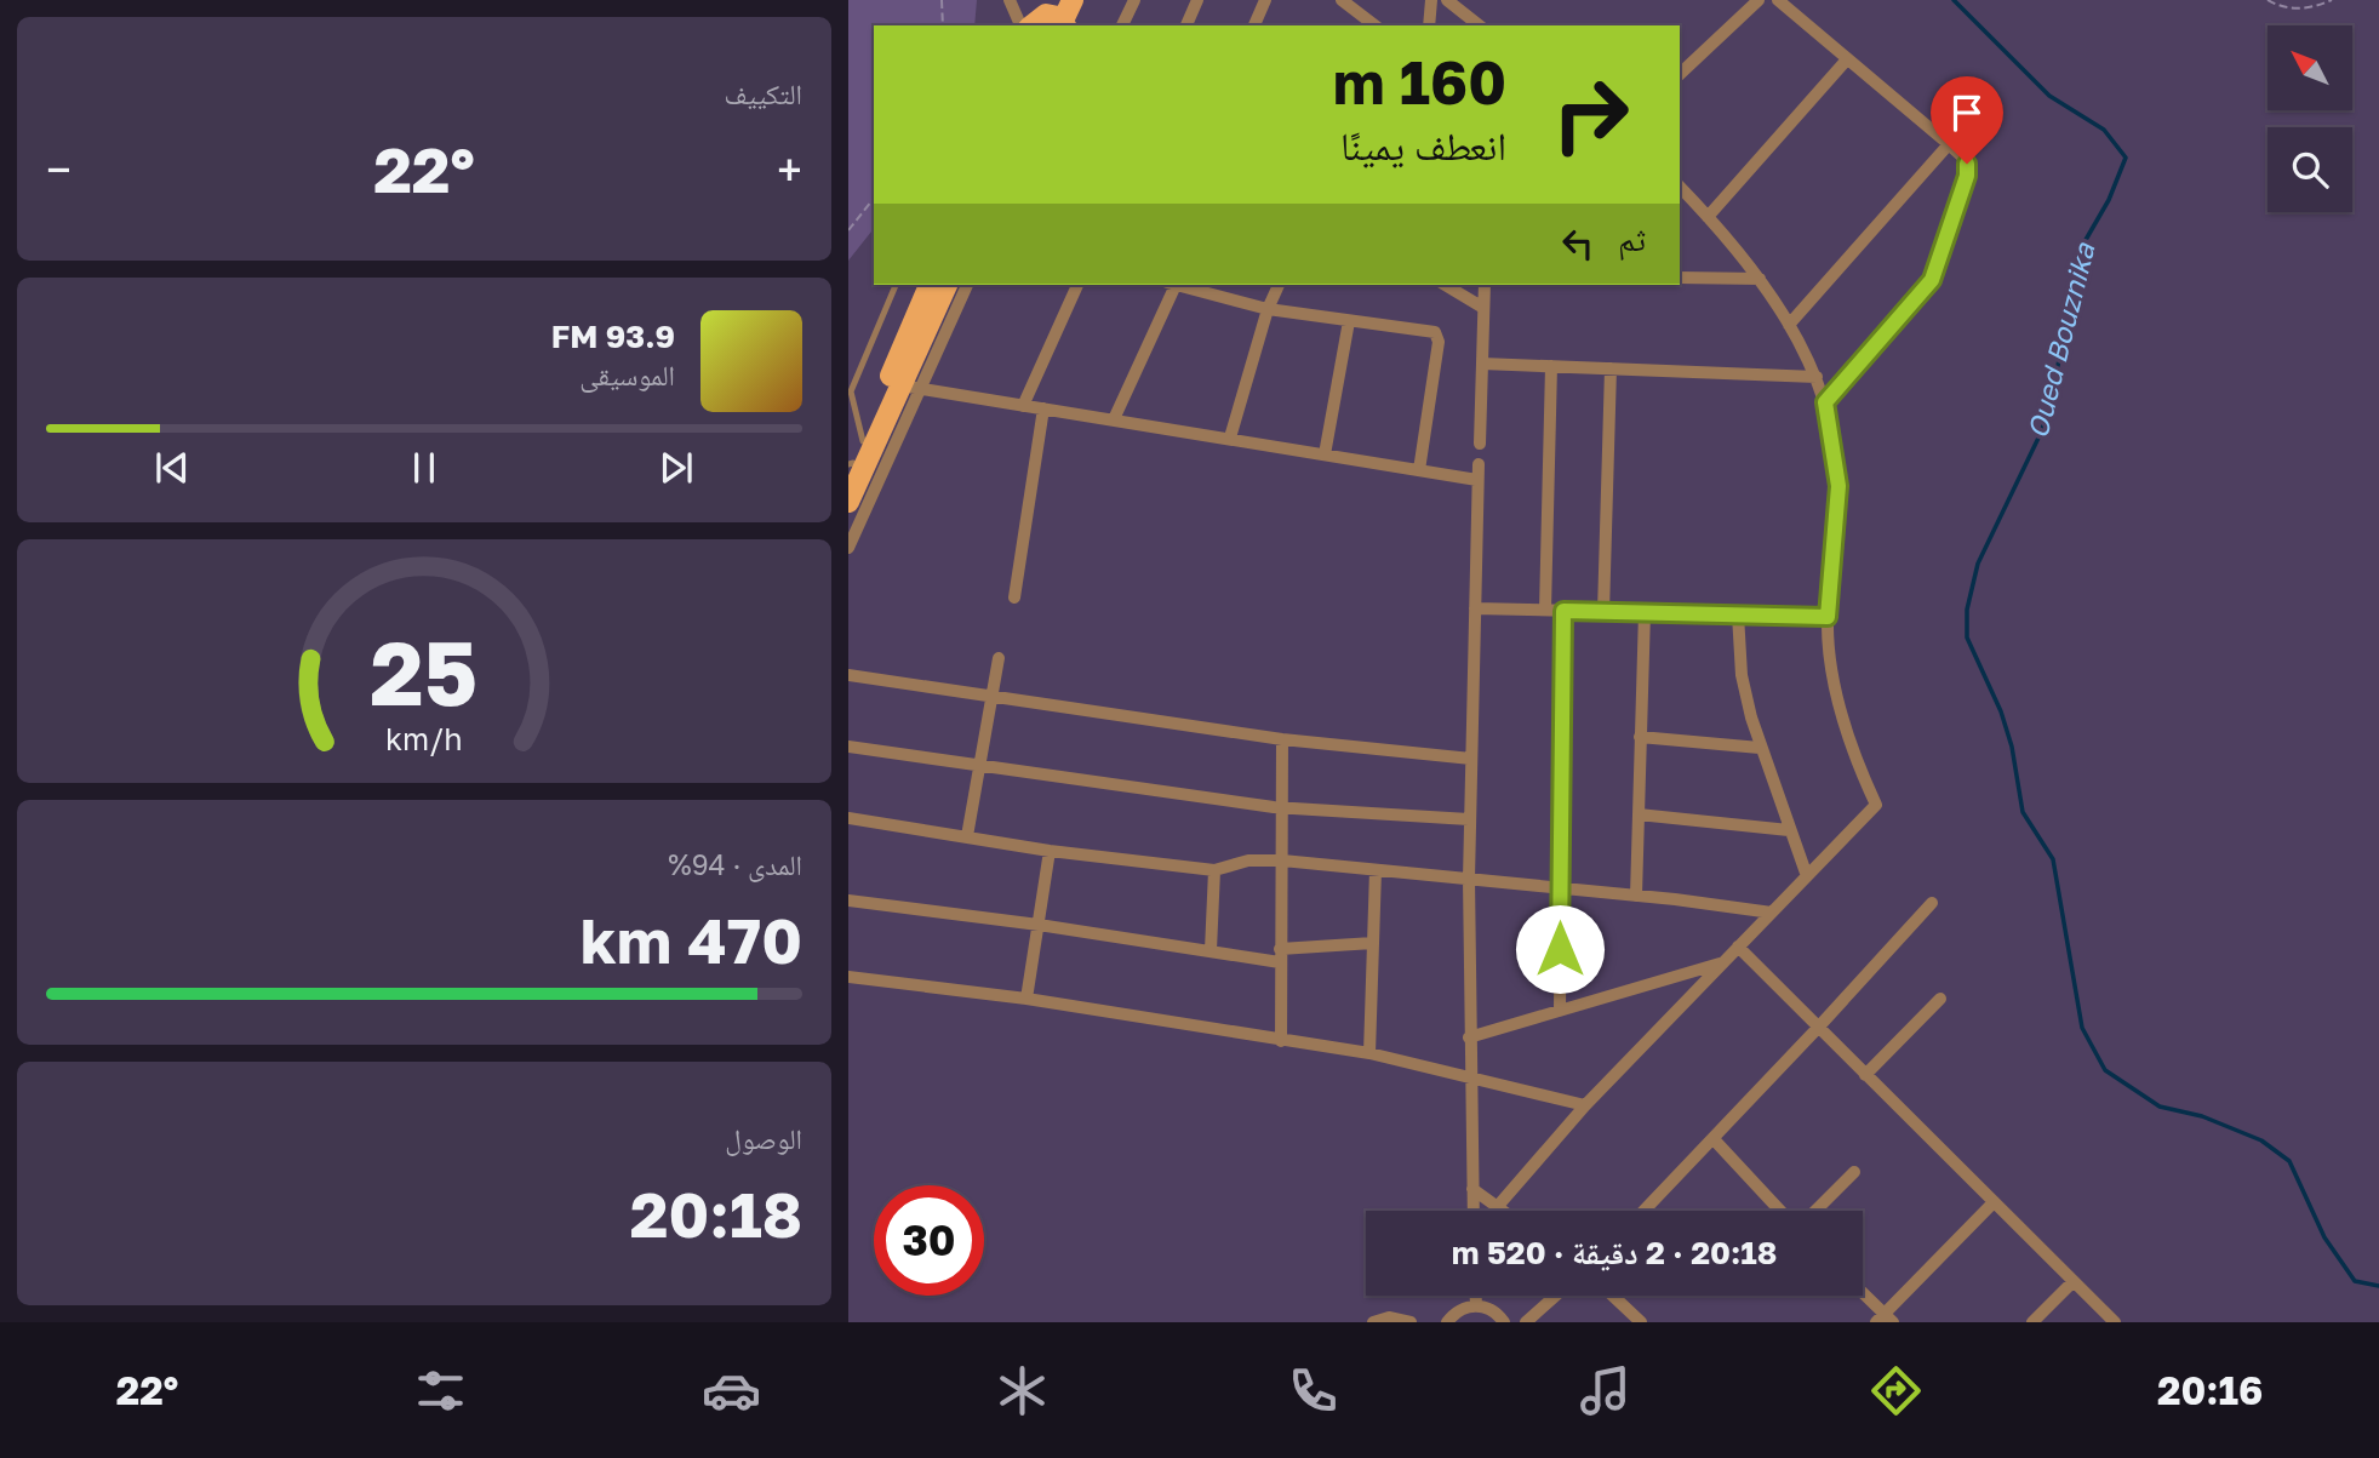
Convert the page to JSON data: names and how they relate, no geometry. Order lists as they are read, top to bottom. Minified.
{"water":["Oued Bouznika"],"north":"top left","page":{"tile":["التكييف",["المدى · 94%","470 km"],["الوصول","20:18"]],"turn":["160 m","انعطف يمينًا"],"heat":["−","22°","+"],"then":"ثم","song":["93.9 FM","الموسيقى"],"limit":"30","trip":"20:18 · 2 دقيقة · 520 m","tabs":["20:16","22°"],"gauge":["25","km/h"]}}
